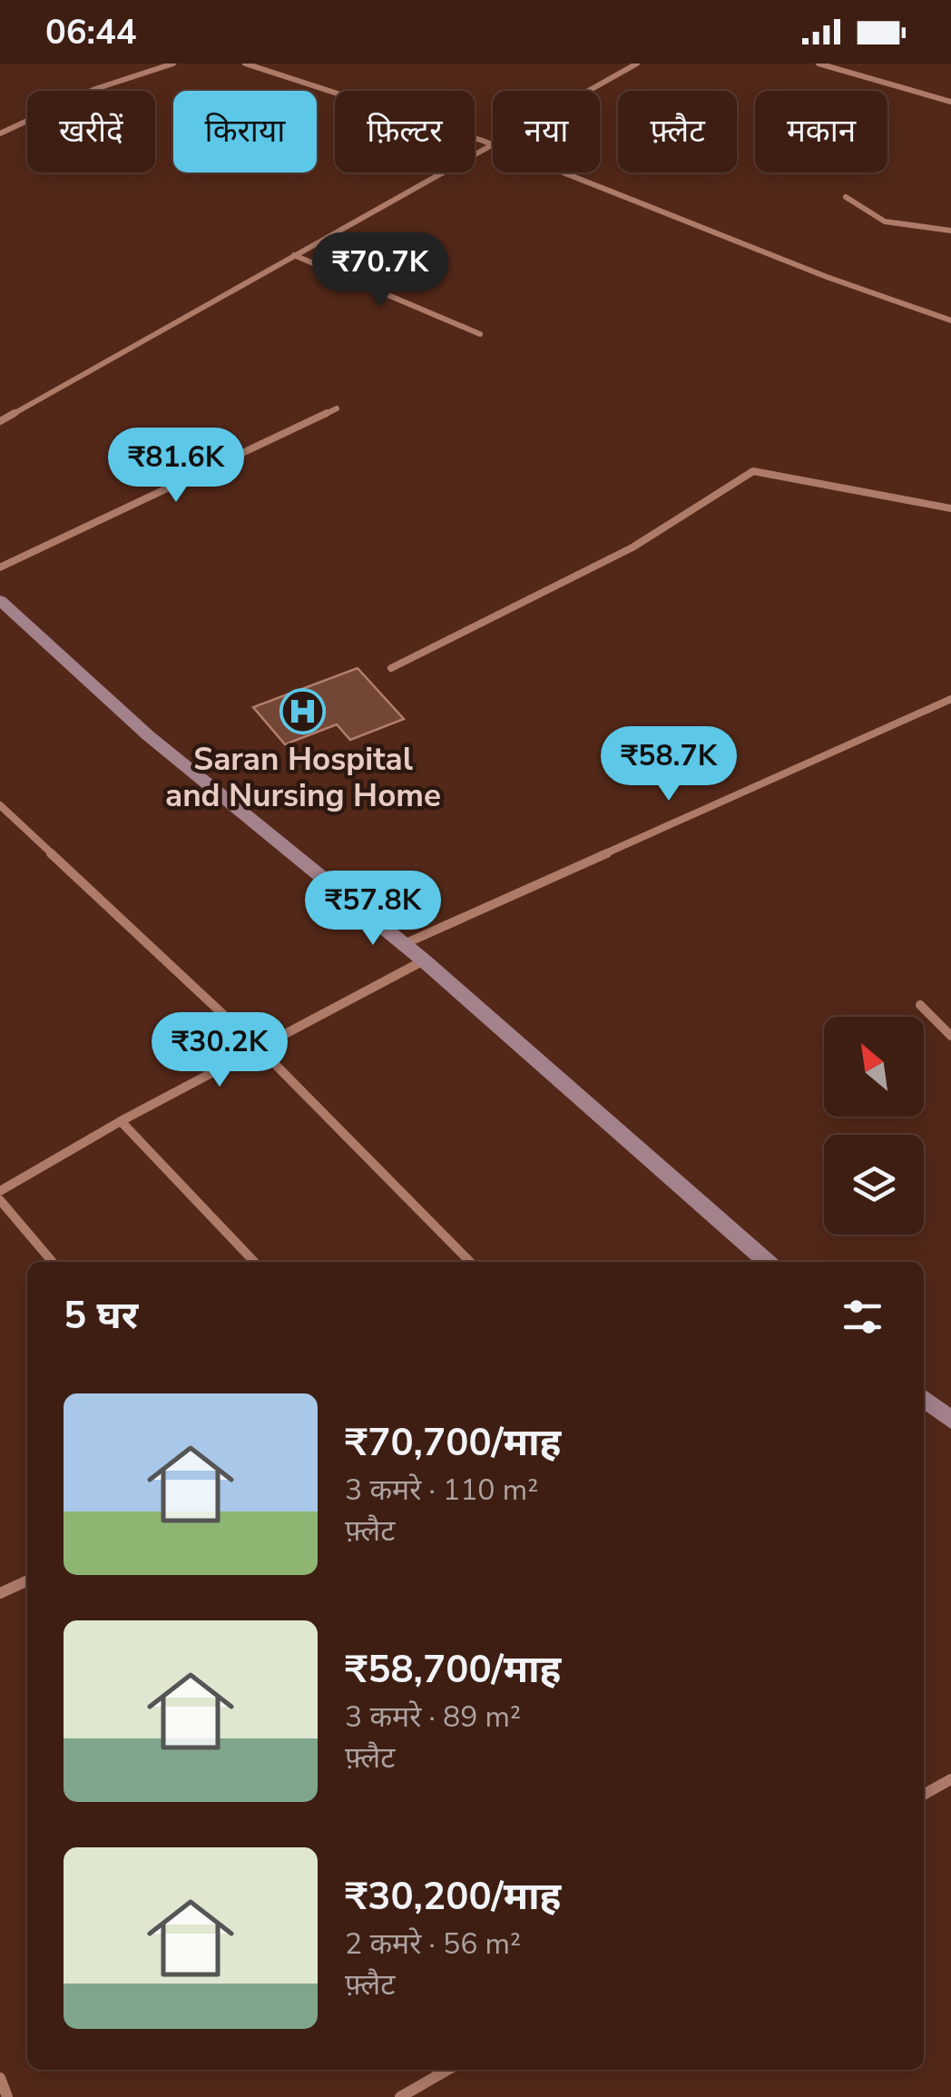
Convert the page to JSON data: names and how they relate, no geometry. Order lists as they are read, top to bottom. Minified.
{"places":{"hospital":["Saran Hospital and Nursing Home"]},"north":"top left","page":{"status":"06:44","chip":["खरीदें","किराया","फ़िल्टर","नया","फ़्लैट","मकान"],"price":["₹70.7K","₹81.6K","₹58.7K","₹57.8K","₹30.2K"],"heading":"5 घर","list":[{"name":"₹70,700/माह","note":"3 कमरे · 110 m² · फ़्लैट"},{"name":"₹58,700/माह","note":"3 कमरे · 89 m² · फ़्लैट"},{"name":"₹30,200/माह","note":"2 कमरे · 56 m² · फ़्लैट"}]}}
